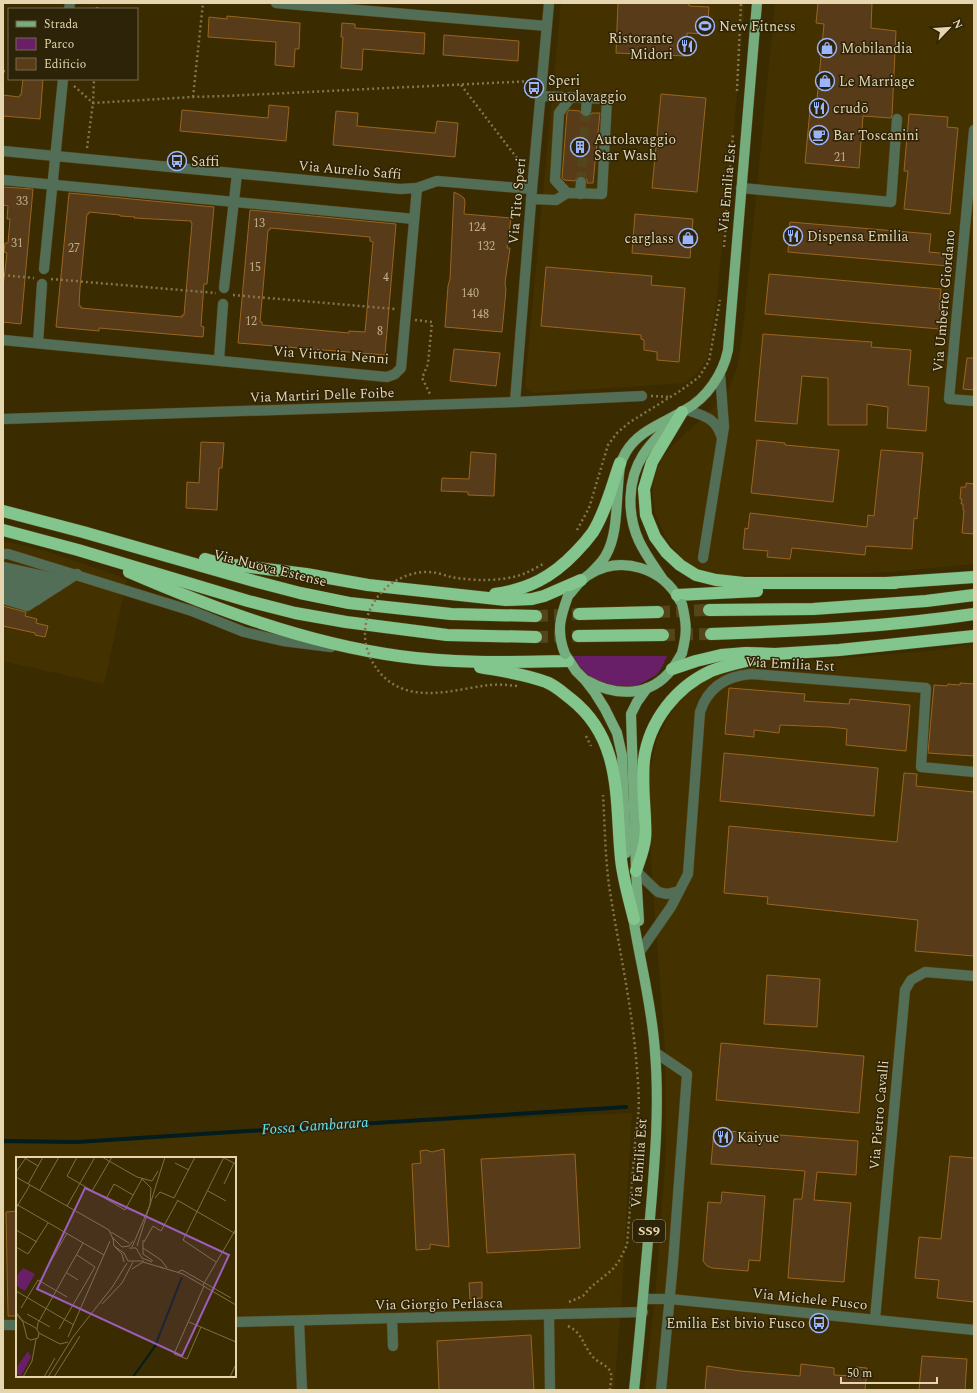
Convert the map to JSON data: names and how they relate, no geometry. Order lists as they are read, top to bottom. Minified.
{"streets":{"highway":["Via Nuova Estense"],"main road":["Via Emilia Est","SS9"],"street":["Via Aurelio Saffi","Via Tito Speri","Via Umberto Giordano","Via Vittoria Nenni","Via Martiri Delle Foibe","Via Pietro Cavalli","Via Michele Fusco","Via Giorgio Perlasca"]},"crossings":[["Via Aurelio Saffi","Via Tito Speri"],["Via Aurelio Saffi","Via Vittoria Nenni"],["Via Emilia Est","Via Michele Fusco"],["Via Emilia Est","Via Giorgio Perlasca"],["Via Tito Speri","Via Martiri Delle Foibe"],["Via Pietro Cavalli","Via Michele Fusco"]],"water":["Fossa Gambarara"],"places":{"sports":["New Fitness"],"restaurant":["Ristorante Midori","crudō","Dispensa Emilia","Kaiyue"],"shop":["Mobilandia","Le Marriage","carglass"],"bus stop":["Speri autolavaggio","Saffi","Emilia Est bivio Fusco"],"cafe":["Bar Toscanini"],"building":["Autolavaggio Star Wash"]},"house_numbers":["21","33","13","124","31","132","27","15","4","140","148","12","8"],"legend":["Strada","Parco","Edificio"],"scale_bar":"50 m","north":"top right"}
